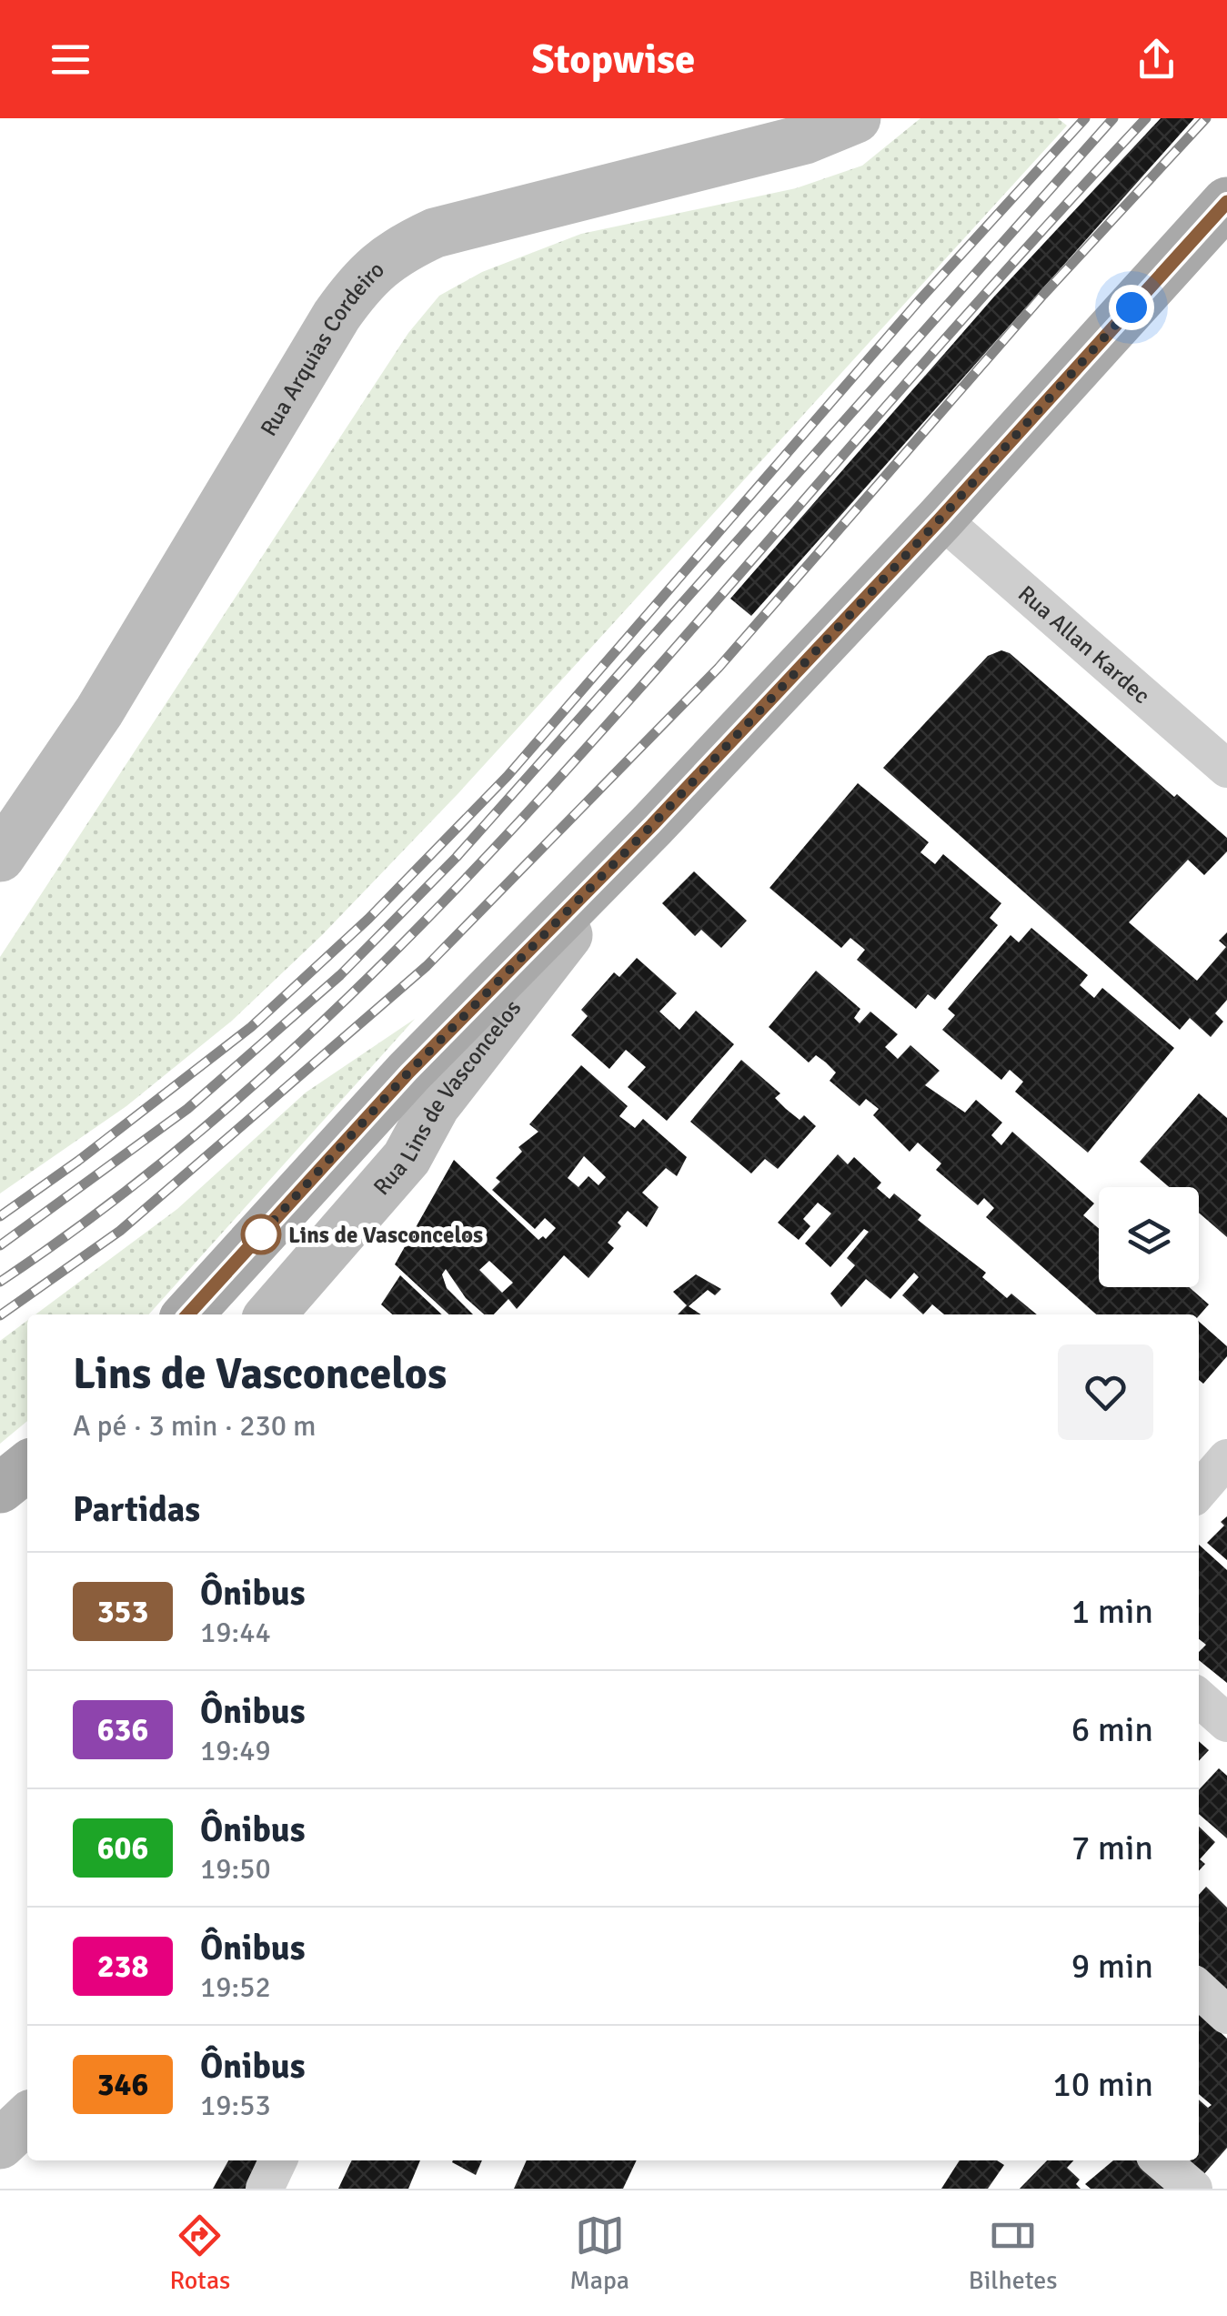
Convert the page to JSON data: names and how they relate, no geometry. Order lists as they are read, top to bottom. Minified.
{"streets":{"main road":["Rua Arquias Cordeiro","Rua Lins de Vasconcelos"],"street":["Rua Allan Kardec"]},"places":["Lins de Vasconcelos"],"lines":["bus line 353"],"page":{"header":"Stopwise","heading":[["Lins de Vasconcelos","A pé · 3 min · 230 m"],"Partidas"],"list":[{"mark":"353","name":"Ônibus","note":"19:44","value":"1 min"},{"mark":"636","name":"Ônibus","note":"19:49","value":"6 min"},{"mark":"606","name":"Ônibus","note":"19:50","value":"7 min"},{"mark":"238","name":"Ônibus","note":"19:52","value":"9 min"},{"mark":"346","name":"Ônibus","note":"19:53","value":"10 min"}],"tabs":["Rotas","Mapa","Bilhetes"]}}
